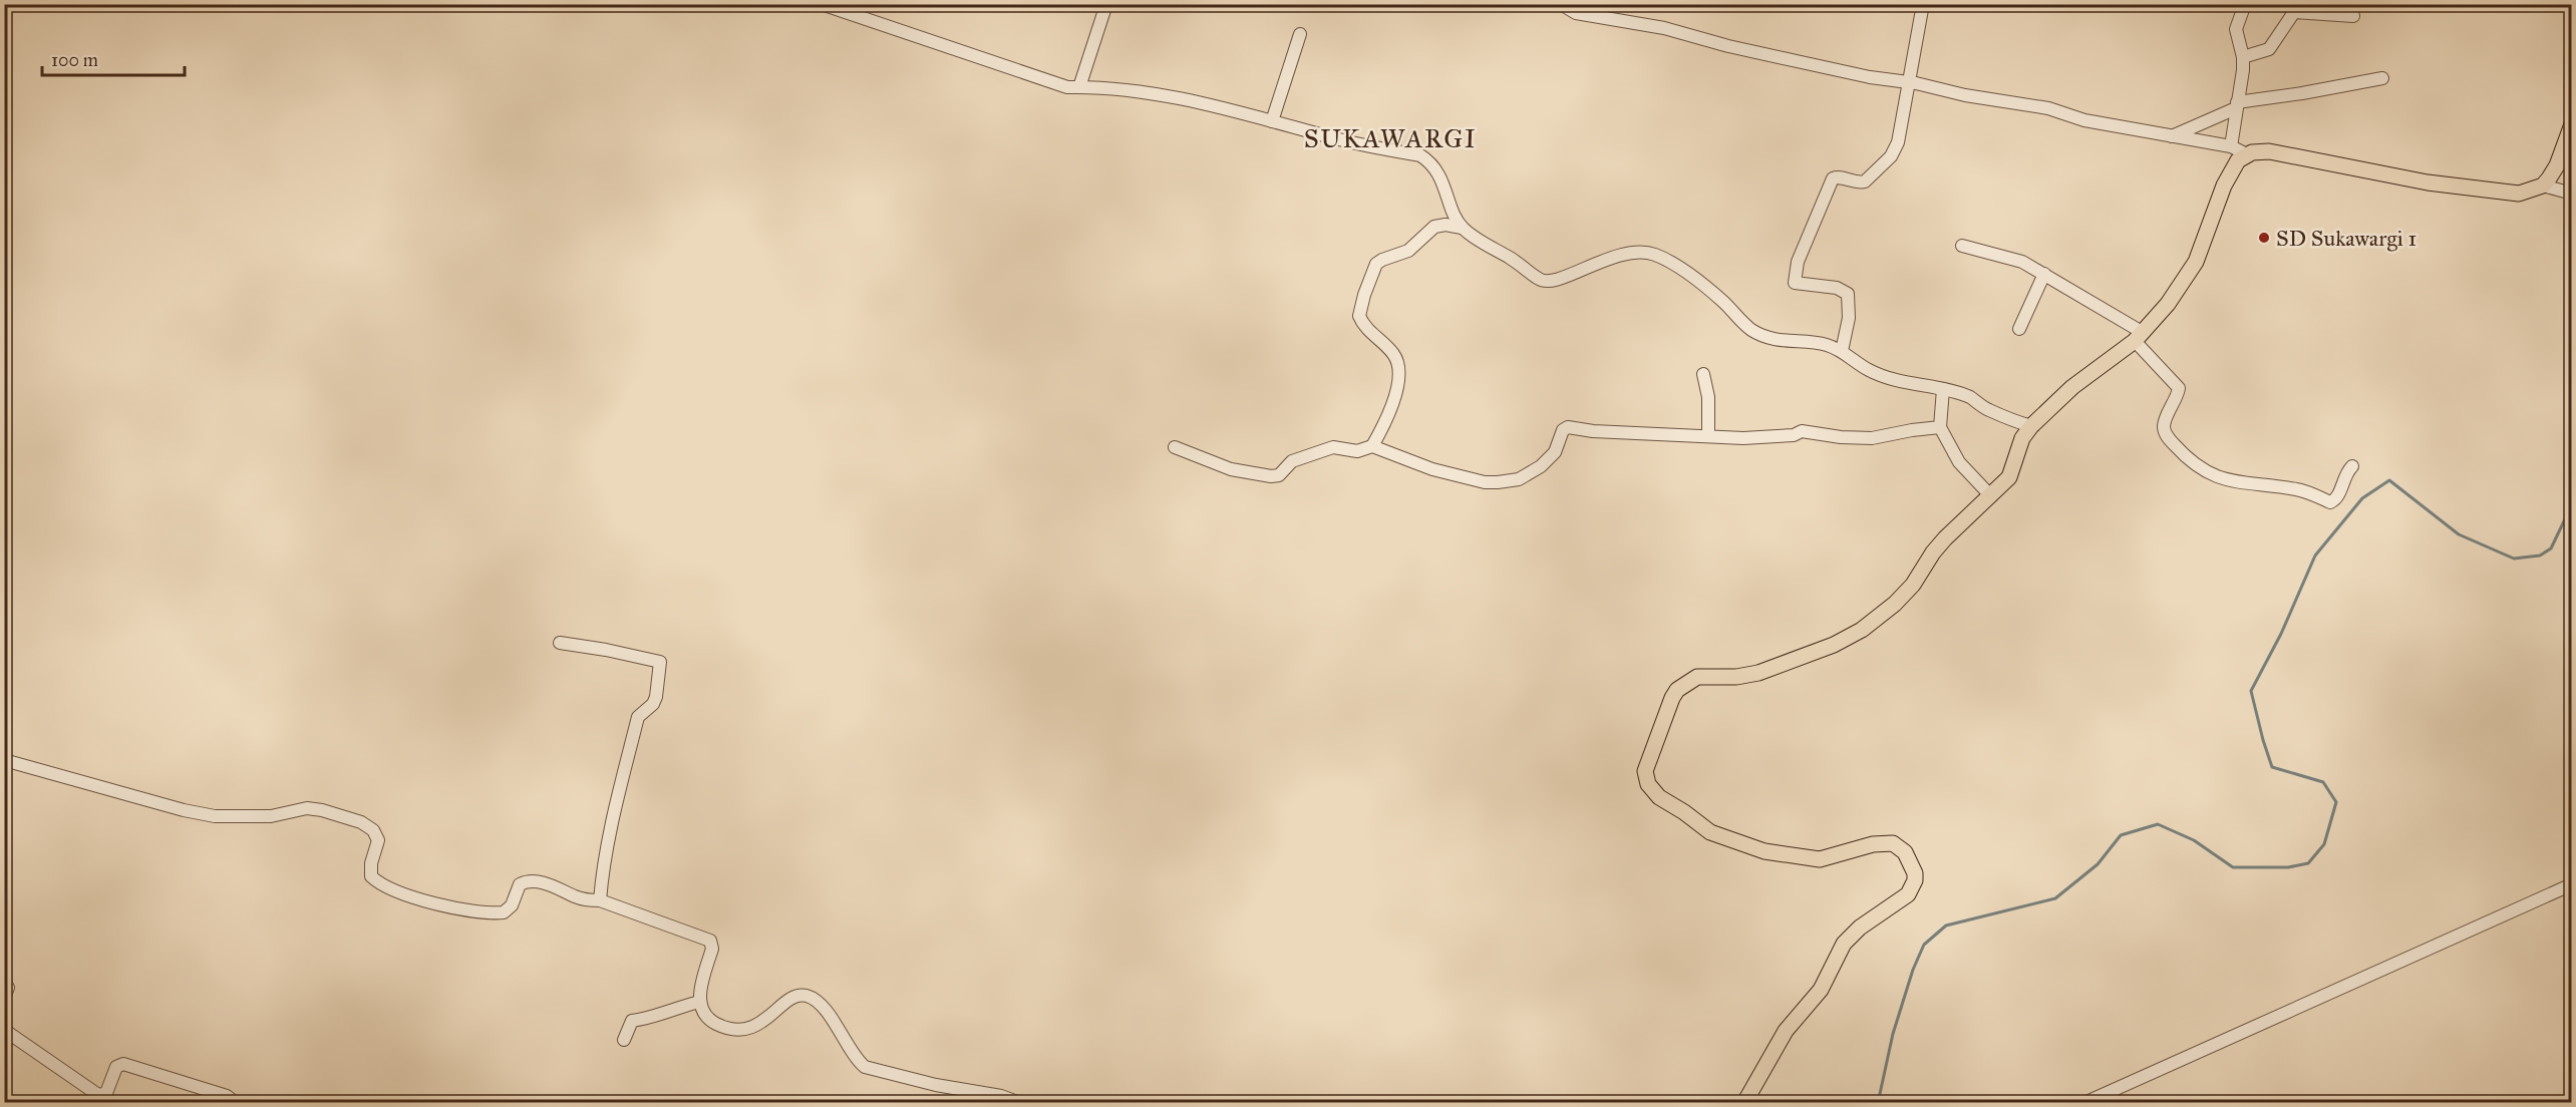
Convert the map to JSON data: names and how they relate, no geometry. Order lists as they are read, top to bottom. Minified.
{"districts":["SUKAWARGI"],"places":["SD Sukawargi 1"],"scale_bar":"100 m"}
